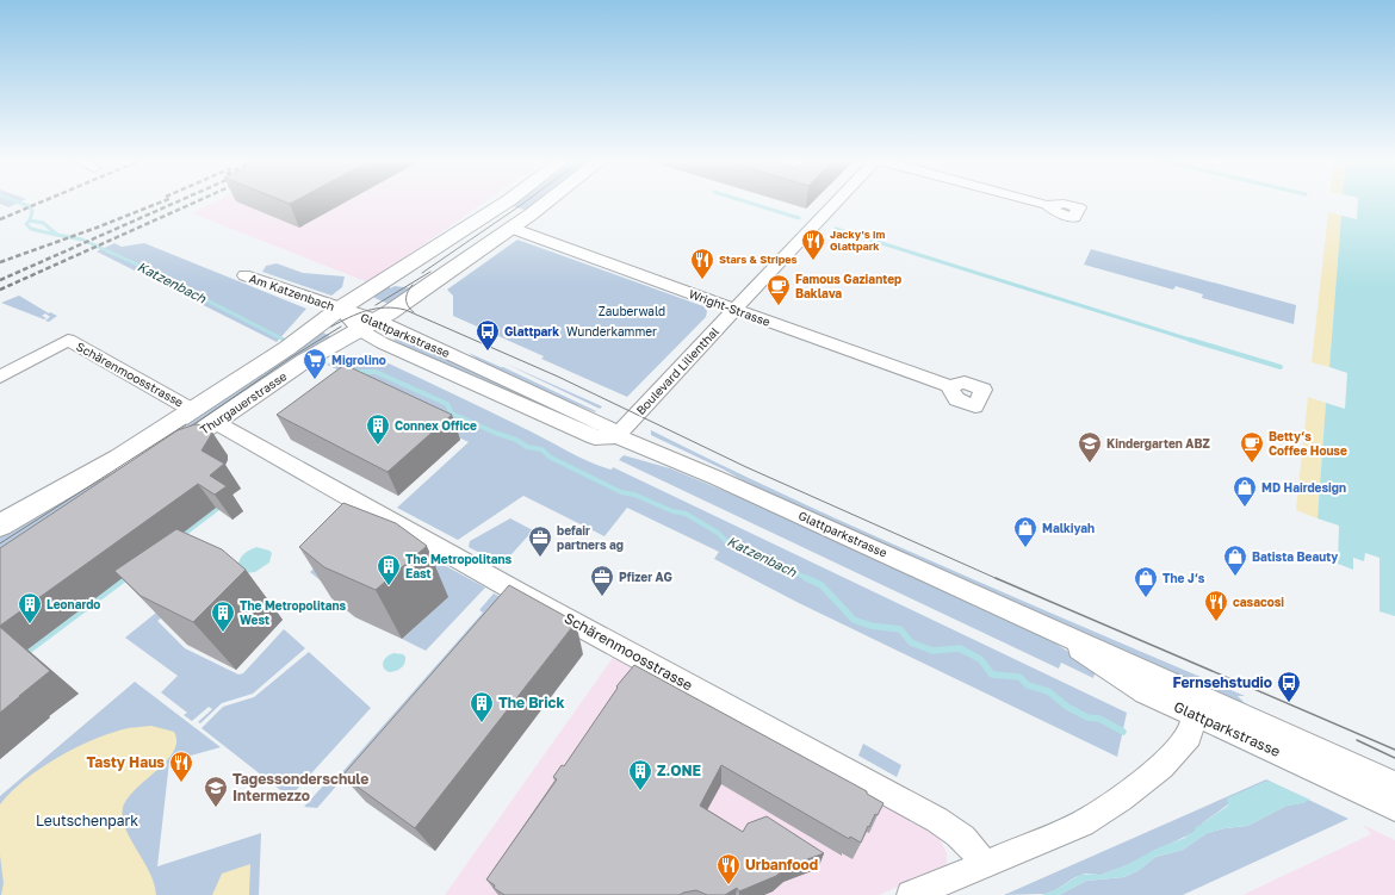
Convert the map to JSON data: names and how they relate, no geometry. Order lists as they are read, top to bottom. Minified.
{"streets":{"main road":["Thurgauerstrasse"],"street":["Am Katzenbach","Wright-Strasse","Glattparkstrasse","Boulevard Lilienthal","Schärenmoosstrasse"]},"crossings":[["Am Katzenbach","Glattparkstrasse"],["Am Katzenbach","Thurgauerstrasse"],["Wright-Strasse","Boulevard Lilienthal"],["Wright-Strasse","Thurgauerstrasse"],["Glattparkstrasse","Boulevard Lilienthal"],["Glattparkstrasse","Thurgauerstrasse"],["Schärenmoosstrasse","Thurgauerstrasse"]],"water":["Katzenbach"],"parks":["Zauberwald","Wunderkammer","Leutschenpark"],"places":{"restaurant":["Jacky's im Glattpark","Stars & Stripes","casacosi","Tasty Haus","Urbanfood"],"cafe":["Famous Gaziantep Baklava","Betty‘s Coffee House"],"bus stop":["Glattpark","Fernsehstudio"],"supermarket":["Migrolino"],"building":["Connex Office","The Metropolitans East","Leonardo","The Metropolitans West","The Brick","Z.ONE"],"school or university":["Kindergarten ABZ","Tagessonderschule Intermezzo"],"shop":["MD Hairdesign","Malkiyah","Batista Beauty","The J‘s"],"office":["befair partners ag","Pfizer AG"]}}
